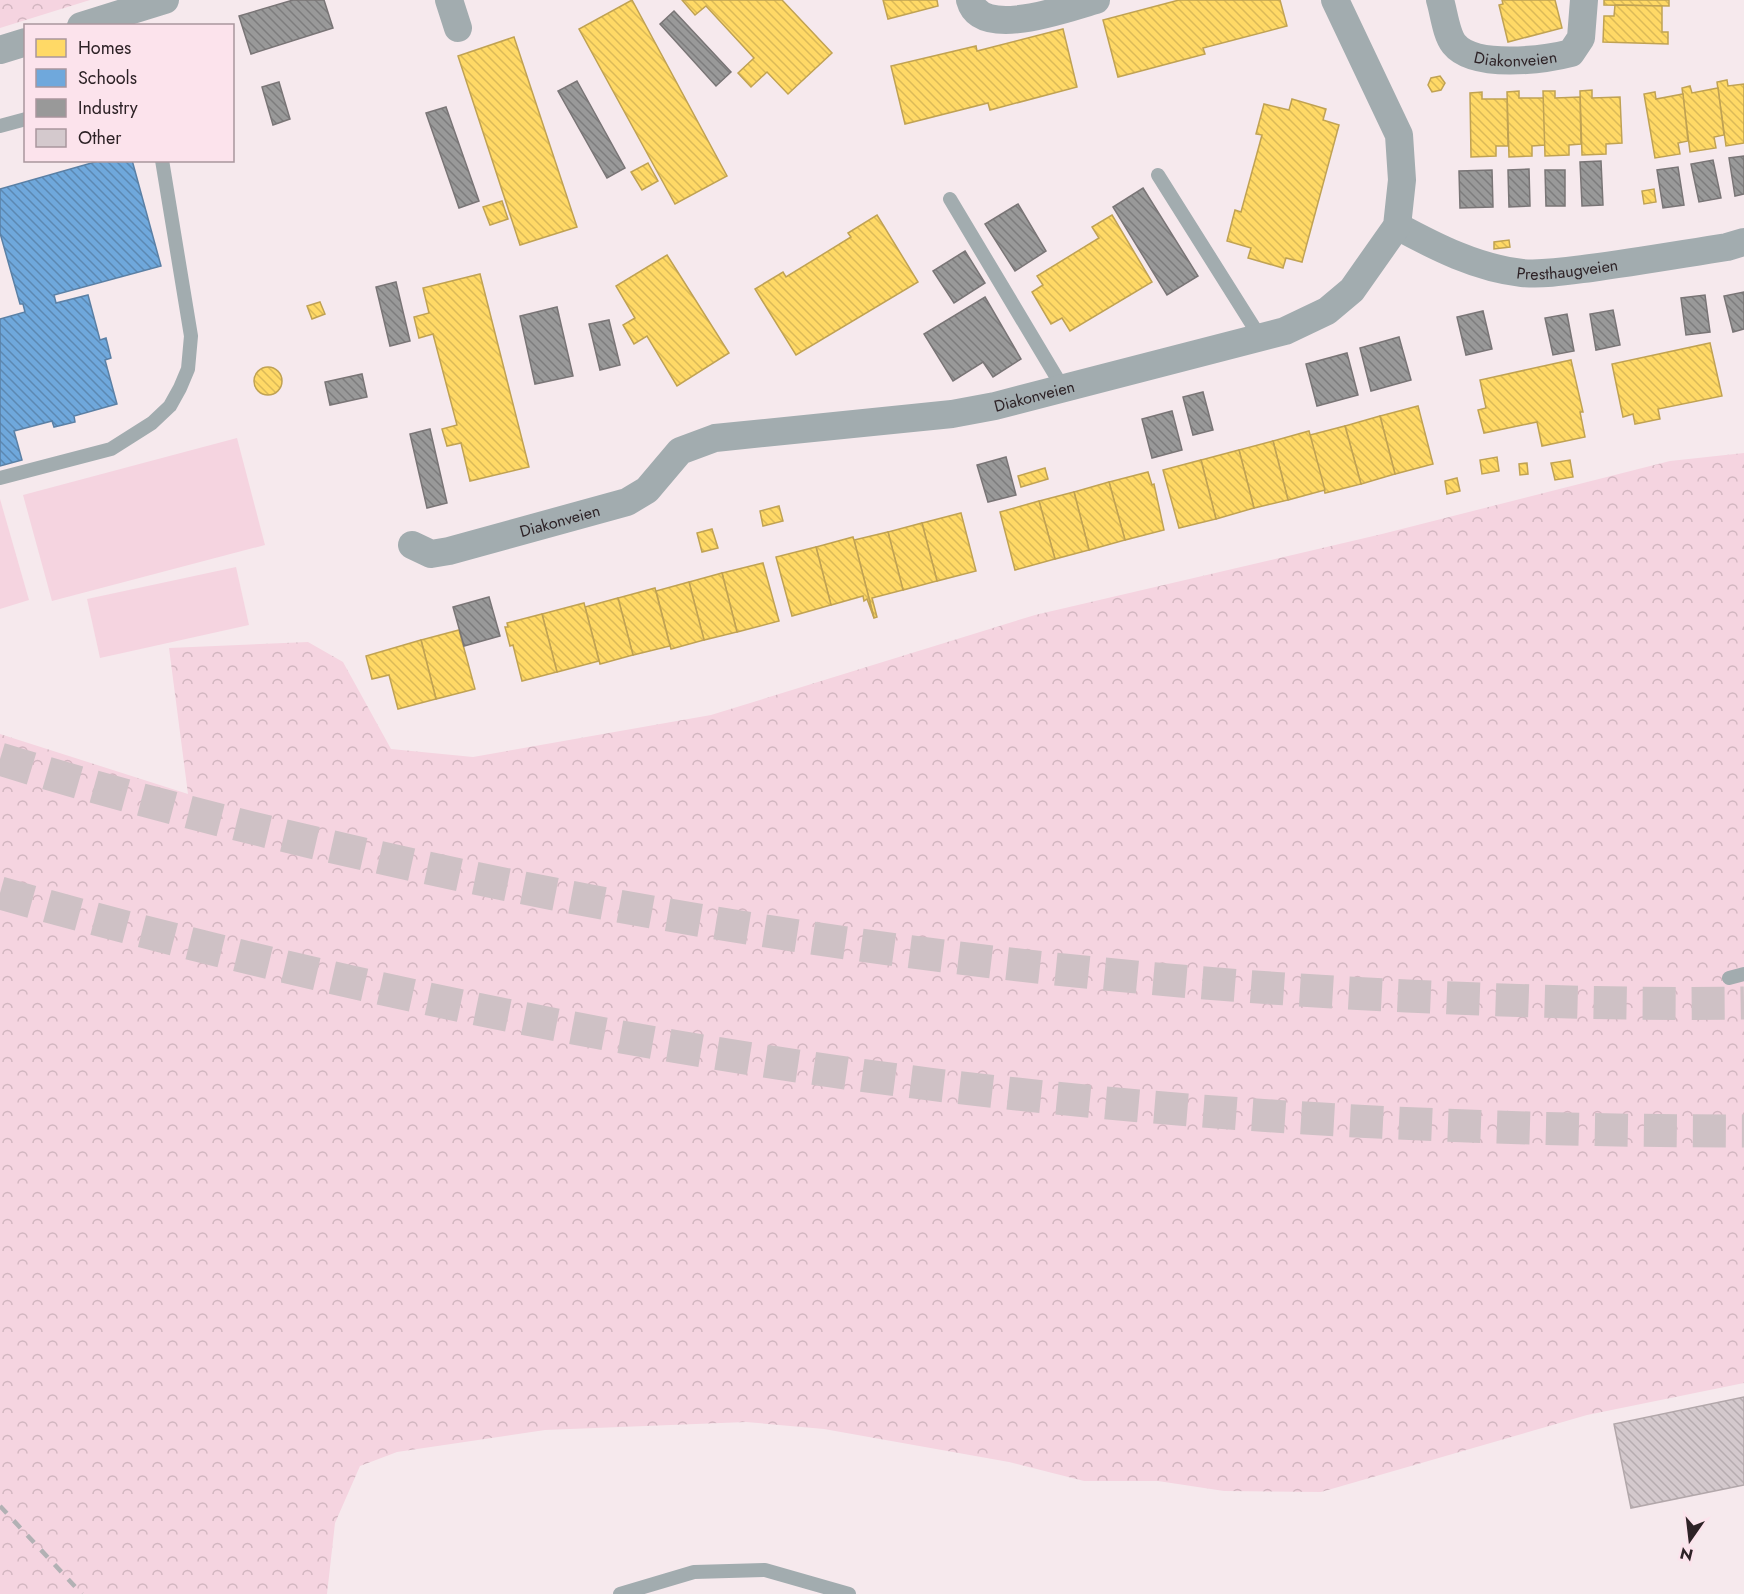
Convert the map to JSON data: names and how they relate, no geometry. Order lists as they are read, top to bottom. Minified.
{"streets":{"street":["Diakonveien","Presthaugveien"]},"crossings":[["Diakonveien","Presthaugveien"]],"legend":["Homes","Schools","Industry","Other"],"north":"bottom"}
